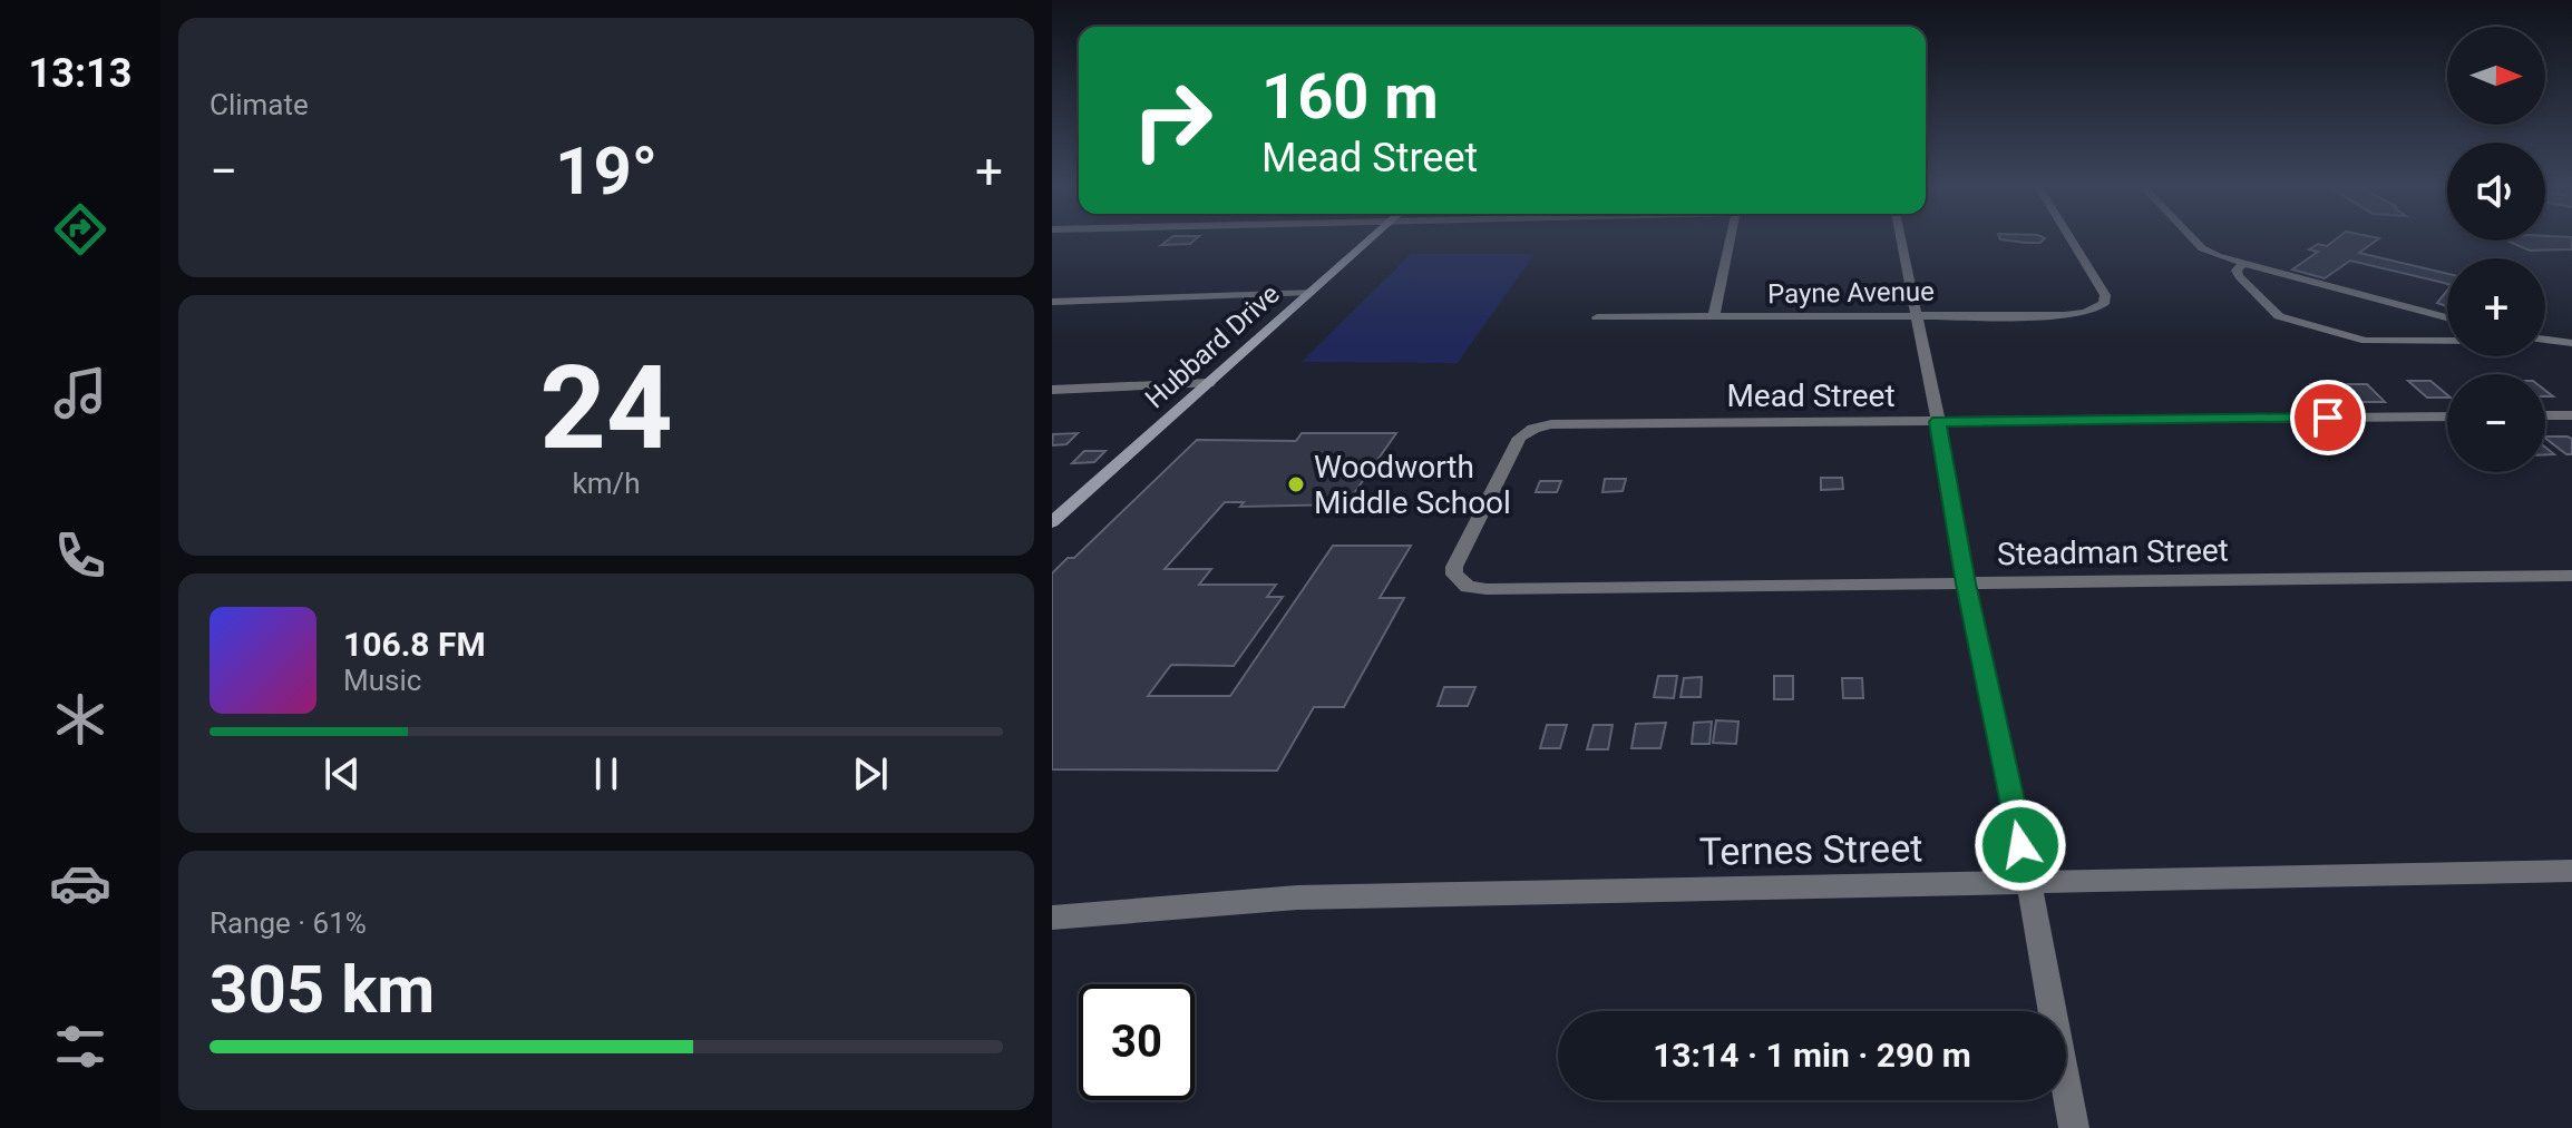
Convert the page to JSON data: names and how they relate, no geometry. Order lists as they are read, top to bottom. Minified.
{"streets":{"street":["Payne Avenue","Hubbard Drive","Mead Street","Steadman Street","Ternes Street"]},"crossings":[["Mead Street","Steadman Street"]],"places":["Woodworth Middle School"],"north":"right","page":{"tabs":"13:13","tile":["Climate",["24","km/h"],["Range · 61%","305 km"]],"map_buttons":["+","−"],"turn":["160 m","Mead Street"],"heat":["−","19°","+"],"song":["106.8 FM","Music"],"limit":"30","trip":"13:14 · 1 min · 290 m"}}
